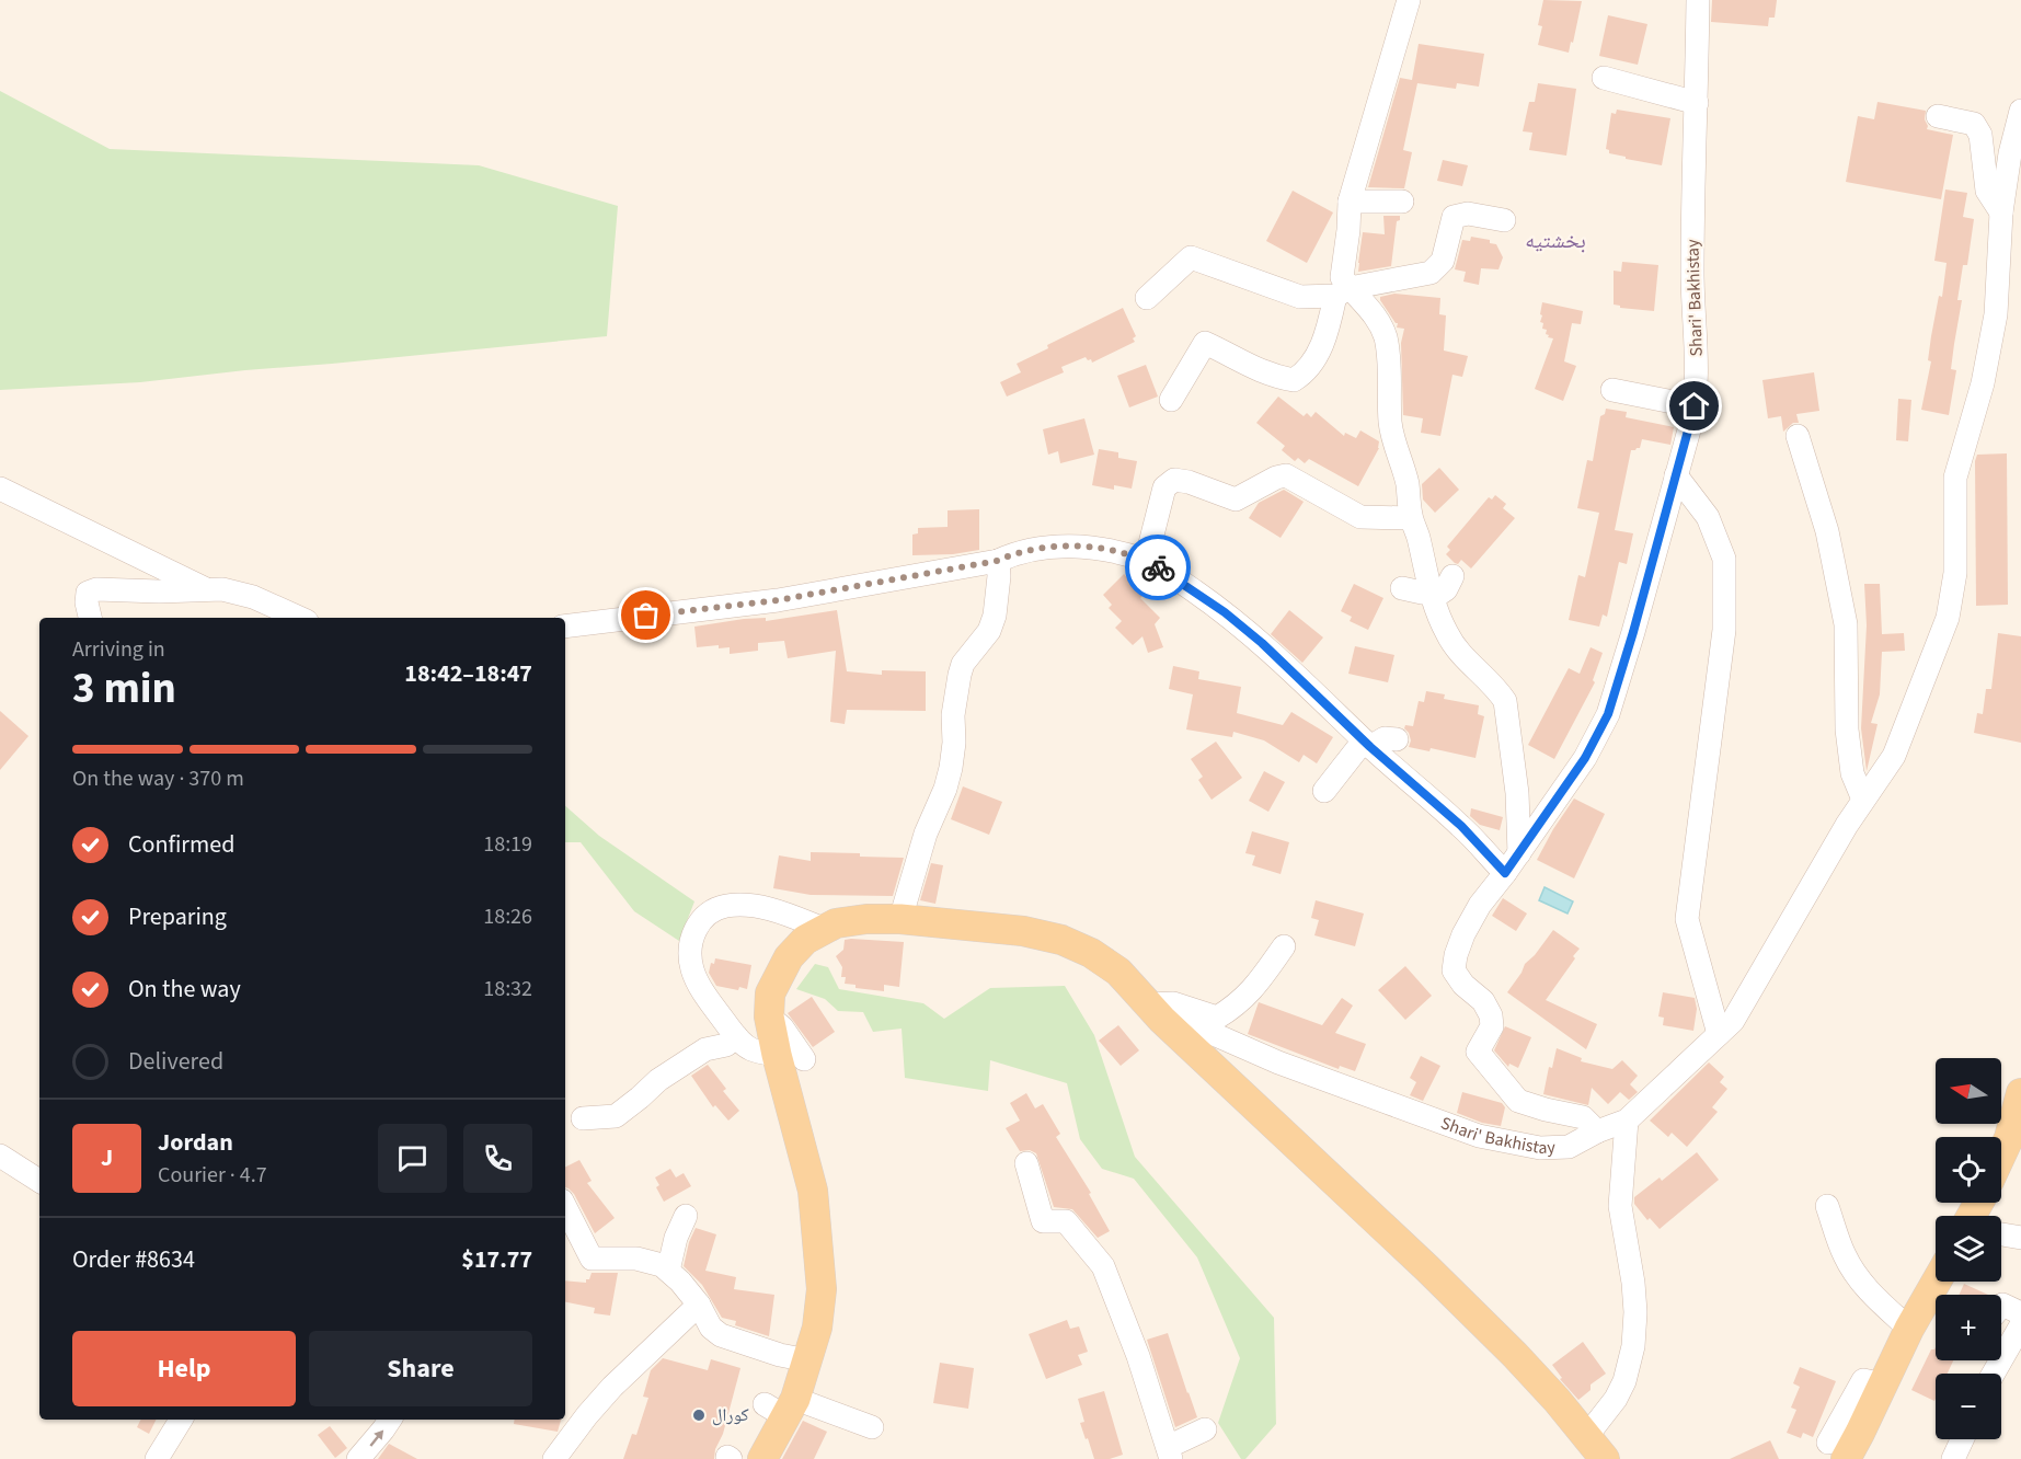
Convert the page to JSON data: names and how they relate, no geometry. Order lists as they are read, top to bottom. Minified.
{"streets":{"street":["Shari' Bakhistay"]},"districts":["بخشتيه"],"places":["كورال"],"north":"left","page":{"heading":["3 min","Arriving in","18:42–18:47"],"panel":["Jordan","Courier · 4.7","Order #8634","$17.77"],"bar":"On the way · 370 m","list":[["Confirmed","18:19"],["Preparing","18:26"],["On the way","18:32"],"Delivered"],"map_buttons":["+","−"],"round":"J","buttons":["Help","Share"]}}
